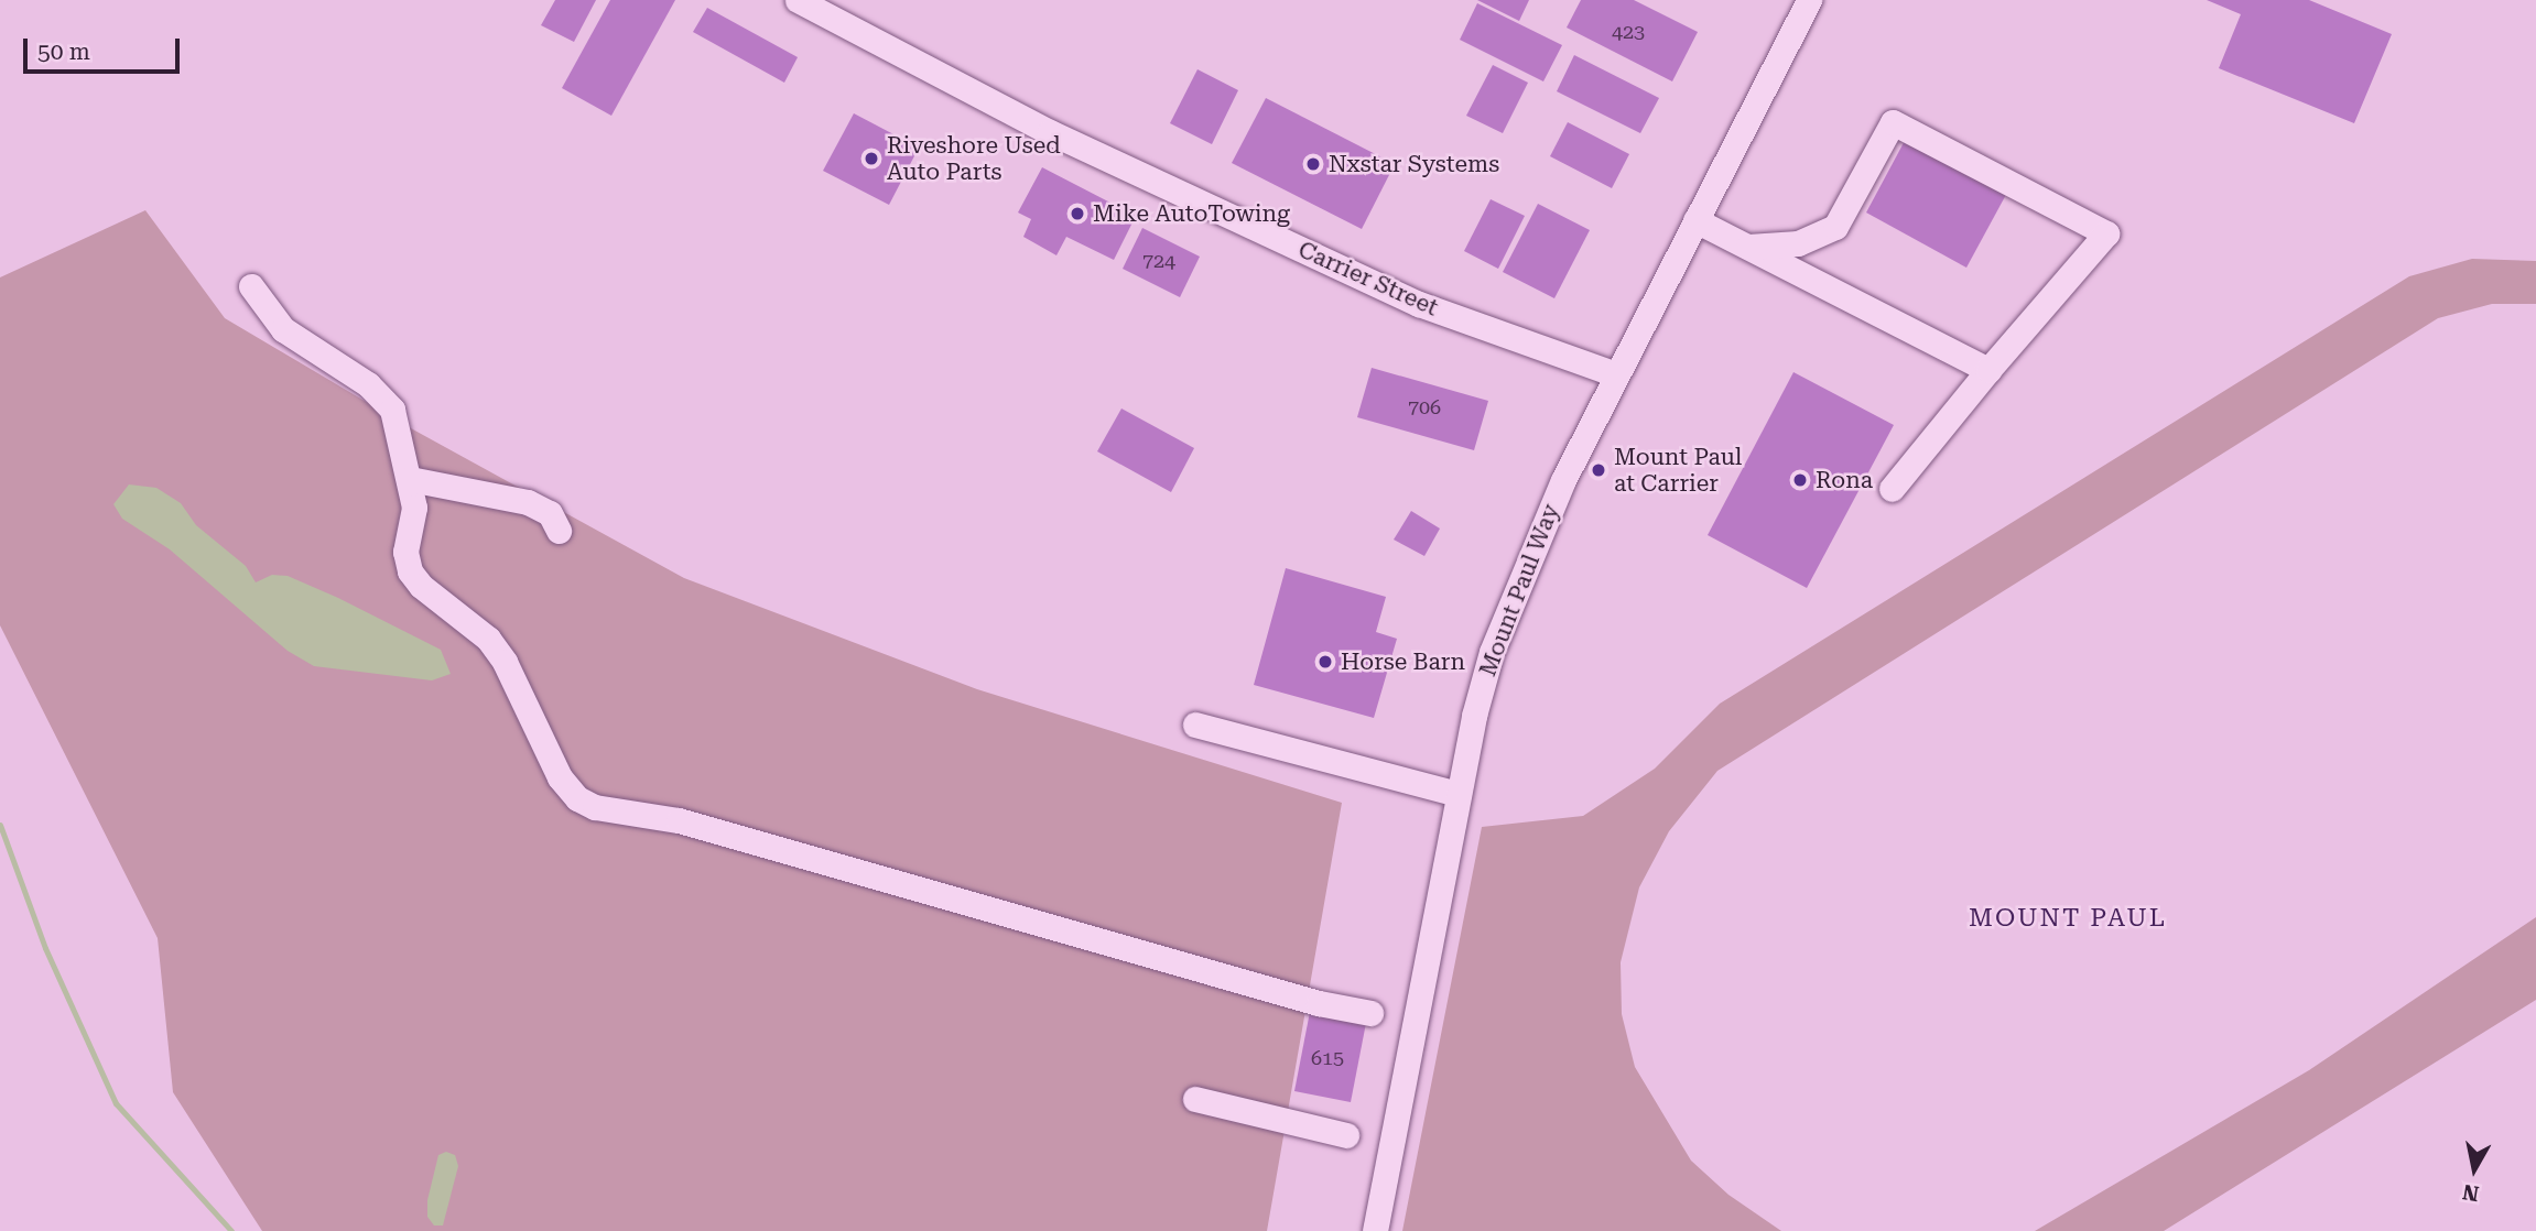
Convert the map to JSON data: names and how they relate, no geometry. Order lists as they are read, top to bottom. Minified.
{"streets":{"street":["Carrier Street","Mount Paul Way"]},"crossings":[["Carrier Street","Mount Paul Way"]],"districts":["MOUNT PAUL"],"places":["Riveshore Used Auto Parts","Nxstar Systems","Mike AutoTowing","Mount Paul at Carrier","Rona","Horse Barn"],"house_numbers":["423","724","706","615"],"scale_bar":"50 m","north":"bottom"}
